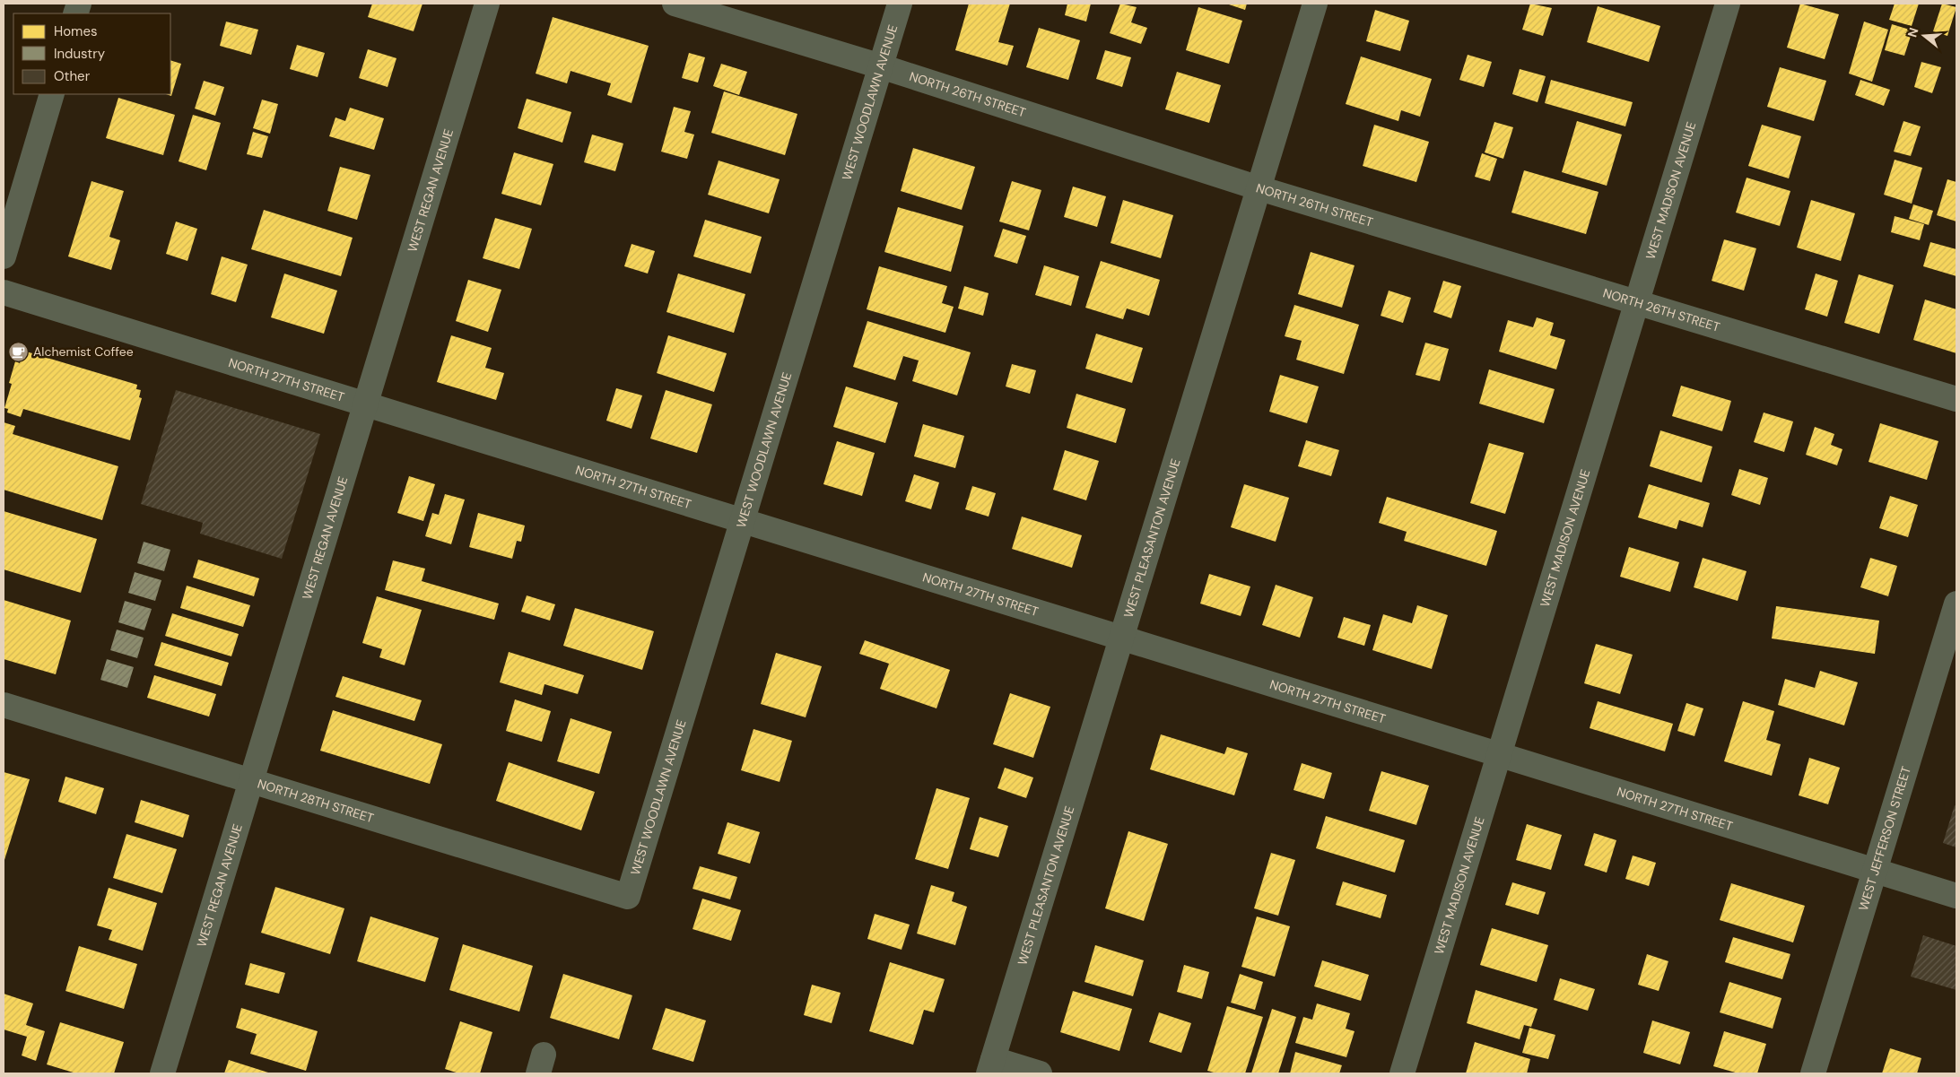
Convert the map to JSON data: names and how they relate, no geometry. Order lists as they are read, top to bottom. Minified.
{"streets":{"street":["NORTH 26TH STREET","WEST WOODLAWN AVENUE","WEST REGAN AVENUE","WEST MADISON AVENUE","NORTH 27TH STREET","WEST PLEASANTON AVENUE","NORTH 28TH STREET","WEST JEFFERSON STREET"]},"crossings":[["NORTH 26TH STREET","WEST WOODLAWN AVENUE"],["NORTH 26TH STREET","WEST MADISON AVENUE"],["NORTH 26TH STREET","WEST PLEASANTON AVENUE"],["WEST WOODLAWN AVENUE","NORTH 27TH STREET"],["WEST WOODLAWN AVENUE","NORTH 28TH STREET"],["WEST REGAN AVENUE","NORTH 27TH STREET"],["WEST REGAN AVENUE","NORTH 28TH STREET"],["WEST MADISON AVENUE","NORTH 27TH STREET"],["NORTH 27TH STREET","WEST PLEASANTON AVENUE"],["NORTH 27TH STREET","WEST JEFFERSON STREET"]],"places":{"cafe":["Alchemist Coffee"]},"legend":["Homes","Industry","Other"],"north":"left"}
